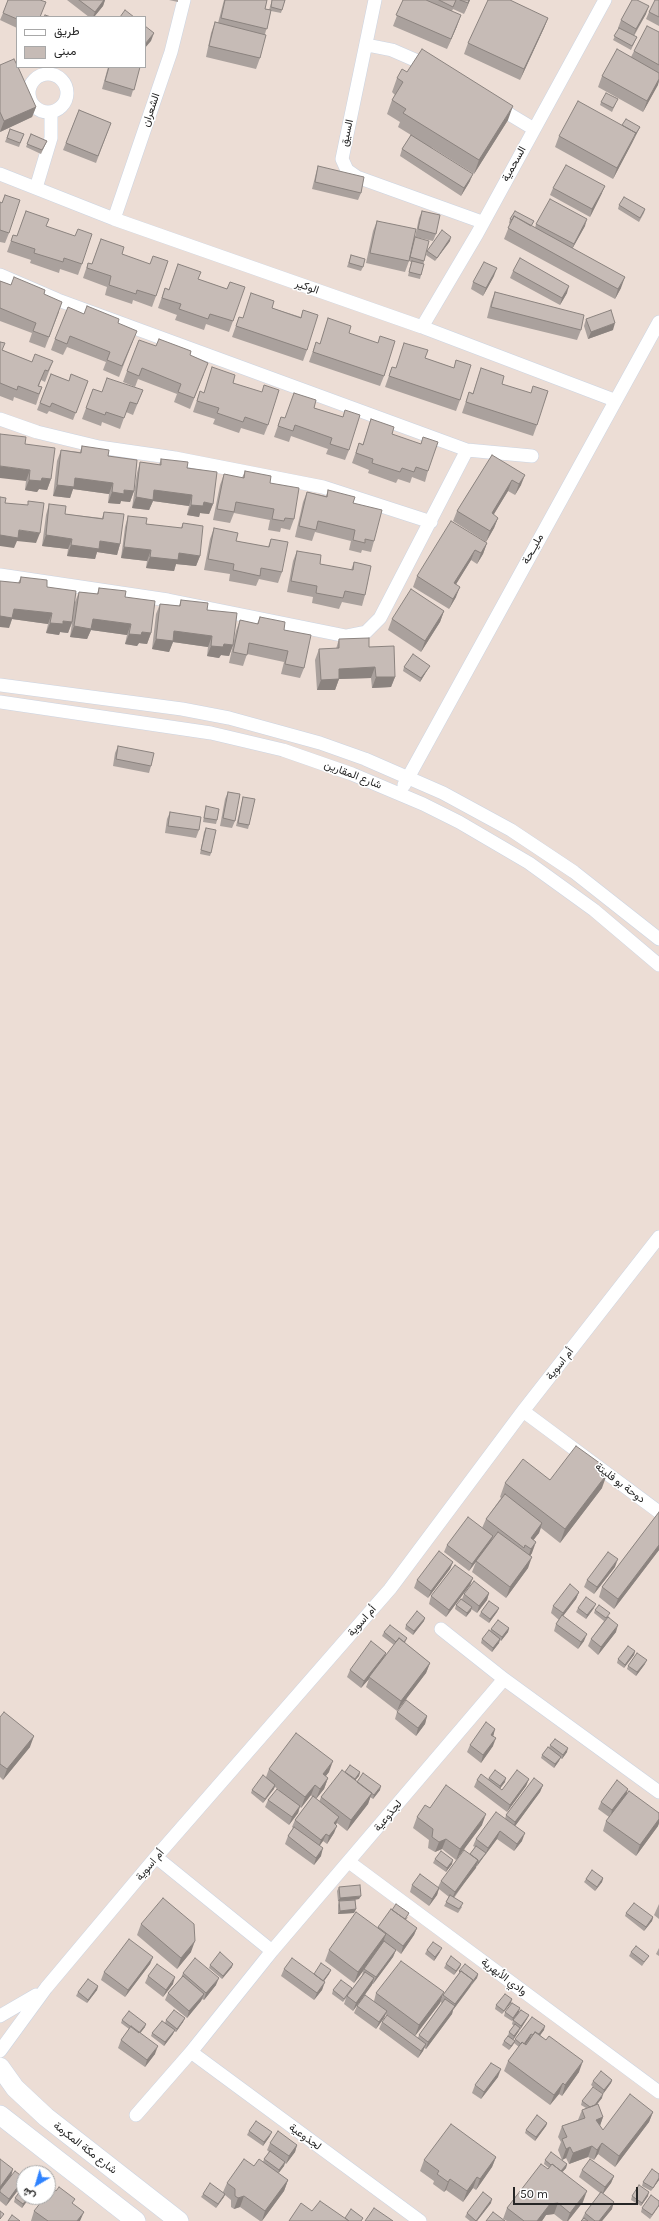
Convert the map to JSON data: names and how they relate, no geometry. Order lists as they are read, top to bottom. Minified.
{"streets":{"main road":["شارع مكة المكرمة"],"street":["الشعران","السيق","السحمية","الوكير","مليــحة","شارع المقارين","أم اسوية","دوحة بو فليتة","لجذوعية","وادي الأبهرية"]},"crossings":[["الشعران","الوكير"],["السيق","السحمية"],["السحمية","الوكير"],["الوكير","مليــحة"],["مليــحة","شارع المقارين"],["أم اسوية","دوحة بو فليتة"],["لجذوعية","وادي الأبهرية"]],"legend":["طريق","مبنى"],"scale_bar":"50 m","north":"bottom left"}
